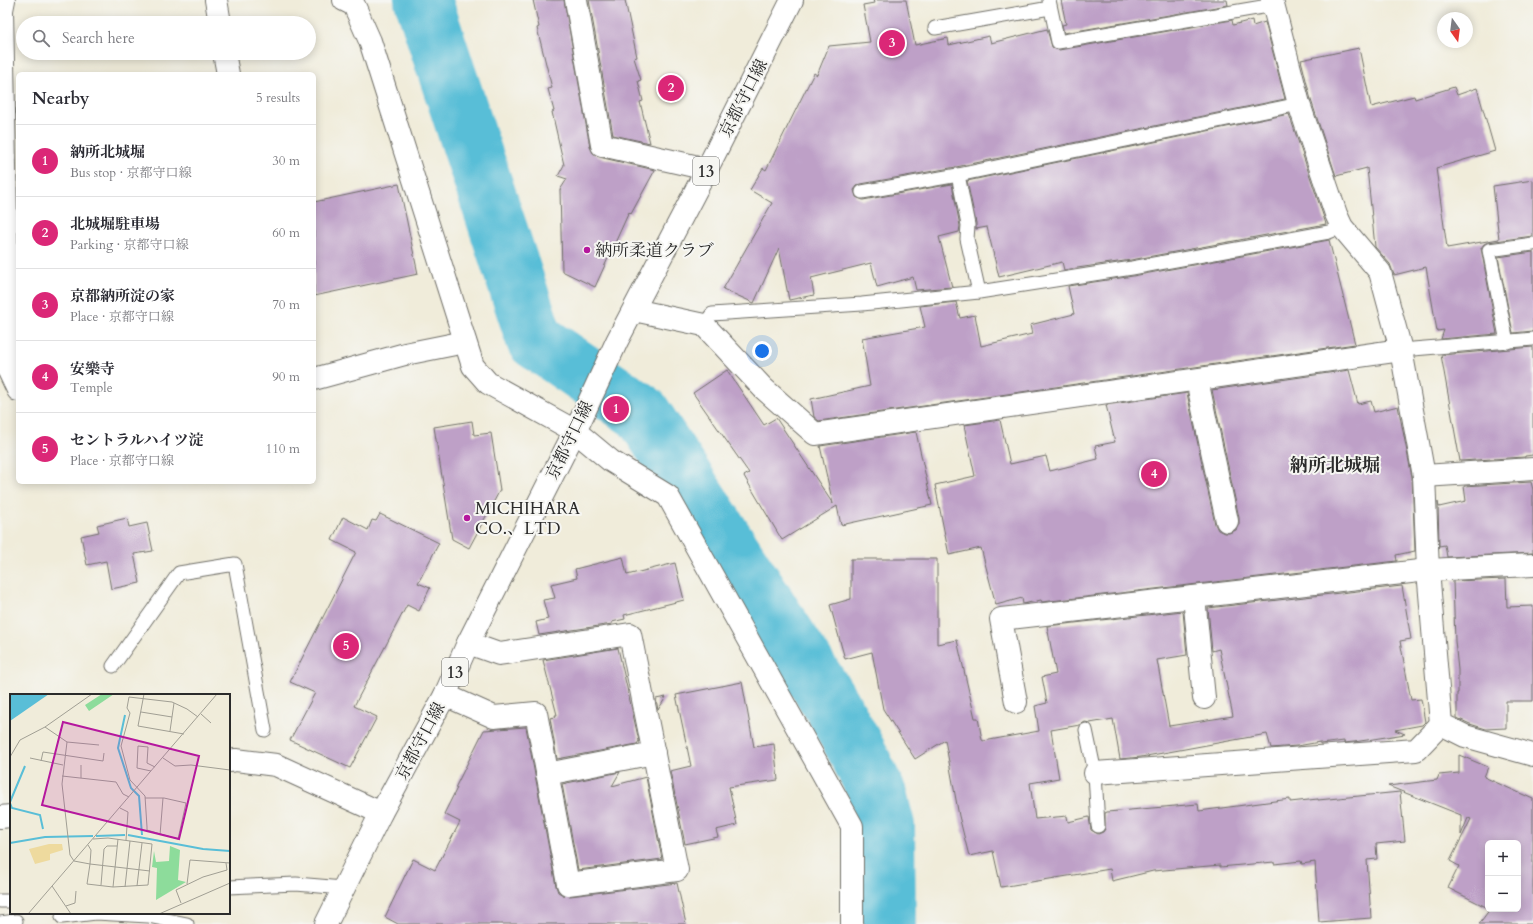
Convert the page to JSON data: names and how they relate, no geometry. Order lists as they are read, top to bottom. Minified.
{"streets":{"street":["京都守口線","13"]},"districts":["納所北城堀"],"places":["納所柔道クラブ","MICHIHARA CO.、LTD"],"north":"bottom","page":{"search":"Search here","pins":["3","2","1","4","5"],"heading":["Nearby","5 results"],"list":[{"mark":"1","name":"納所北城堀","note":"Bus stop · 京都守口線","value":"30 m"},{"mark":"2","name":"北城堀駐車場","note":"Parking · 京都守口線","value":"60 m"},{"mark":"3","name":"京都納所淀の家","note":"Place · 京都守口線","value":"70 m"},{"mark":"4","name":"安樂寺","note":"Temple","value":"90 m"},{"mark":"5","name":"セントラルハイツ淀","note":"Place · 京都守口線","value":"110 m"}],"map_buttons":["+","−"]}}
